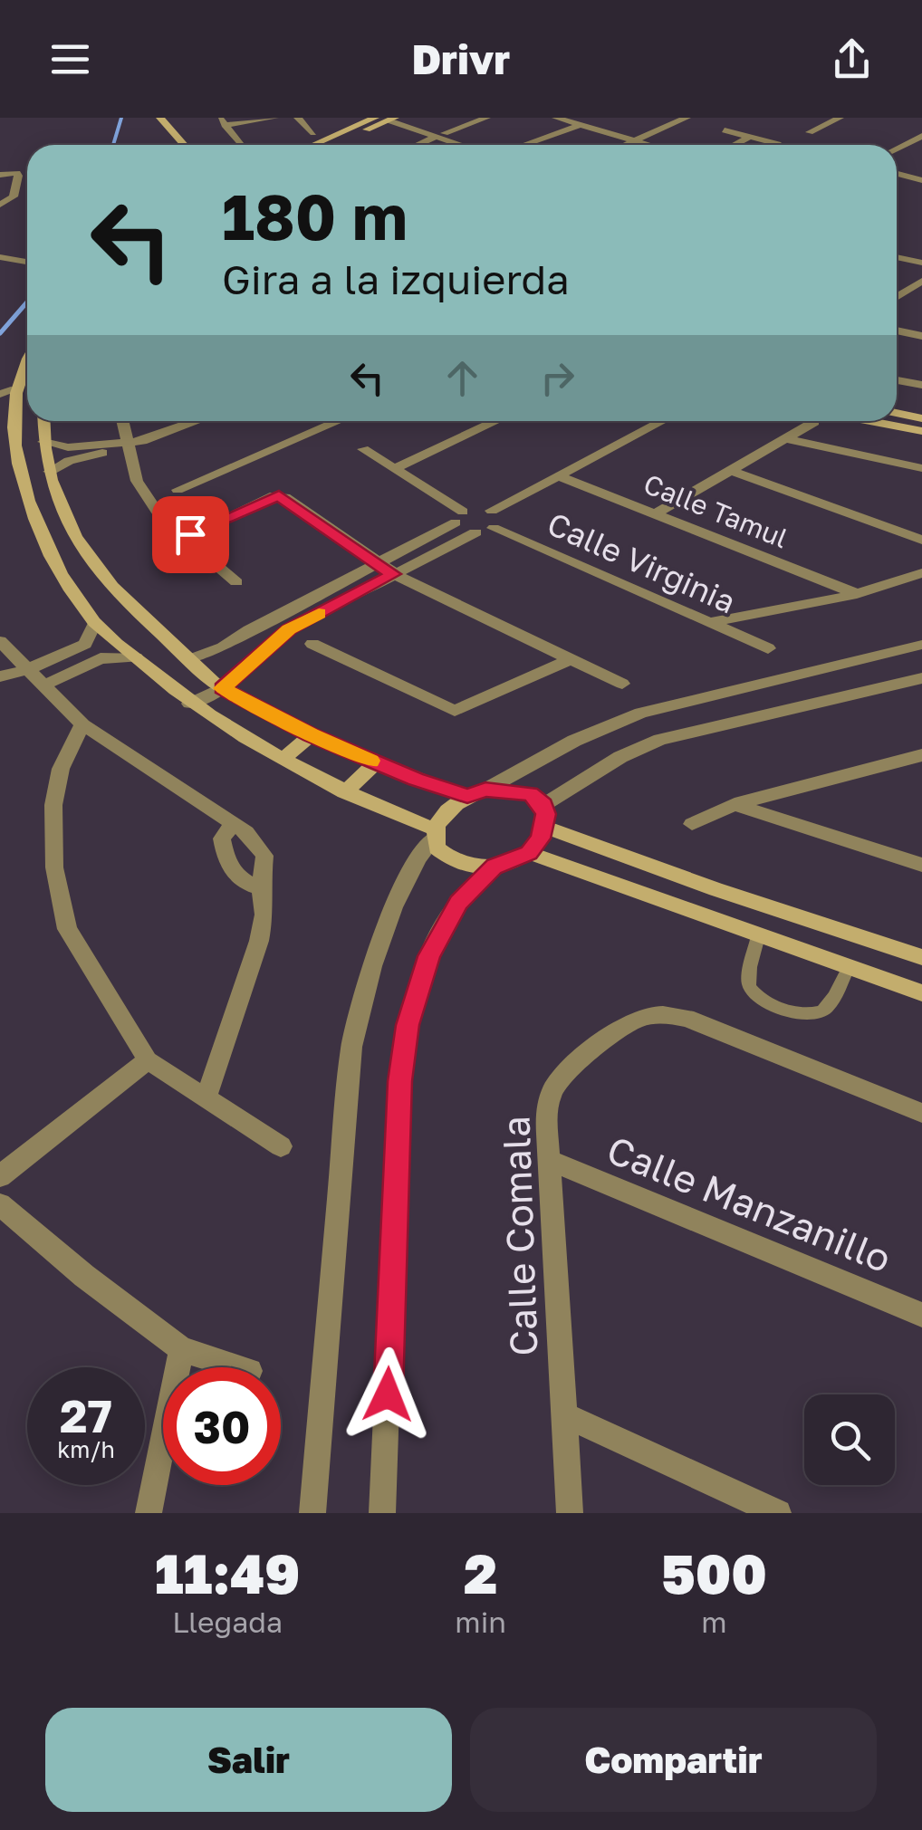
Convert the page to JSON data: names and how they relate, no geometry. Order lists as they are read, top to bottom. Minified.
{"streets":{"street":["Calle Tamul","Calle Virginia","Calle Manzanillo","Calle Comala"]},"crossings":[["Calle Manzanillo","Calle Comala"]],"page":{"header":"Drivr","turn":["180 m","Gira a la izquierda"],"speed":"27 km/h","limit":"30","eta":["11:49","Llegada","2","min","500","m"],"buttons":["Salir","Compartir"]}}
